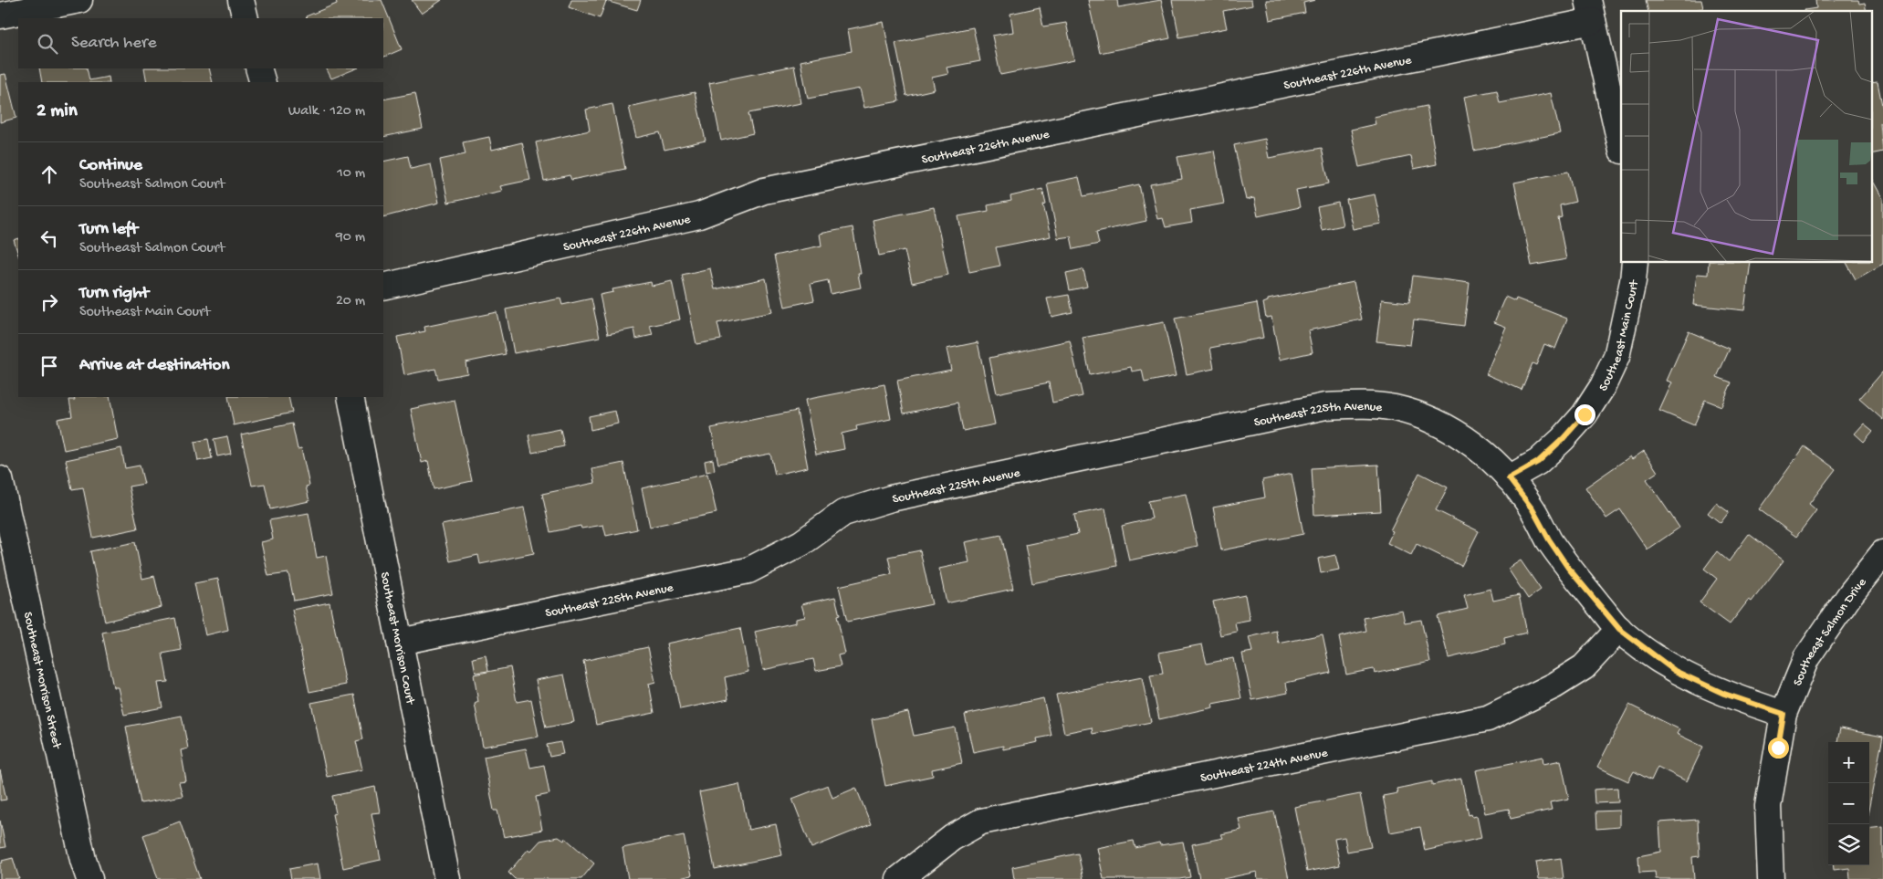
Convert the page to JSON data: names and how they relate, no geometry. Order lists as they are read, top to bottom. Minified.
{"streets":{"street":["Southeast 226th Avenue","Southeast Main Court","Southeast 225th Avenue","Southeast Salmon Drive","Southeast Morrison Court","Southeast Morrison Street","Southeast 224th Avenue"]},"crossings":[["Southeast Main Court","Southeast 225th Avenue"],["Southeast 225th Avenue","Southeast Salmon Drive"],["Southeast 225th Avenue","Southeast Morrison Court"],["Southeast 225th Avenue","Southeast 224th Avenue"]],"page":{"search":"Search here","heading":["2 min","Walk · 120 m"],"list":[["Continue","Southeast Salmon Court","10 m"],["Turn left","Southeast Salmon Court","90 m"],["Turn right","Southeast Main Court","20 m"],"Arrive at destination"],"map_buttons":["+","−"]}}
